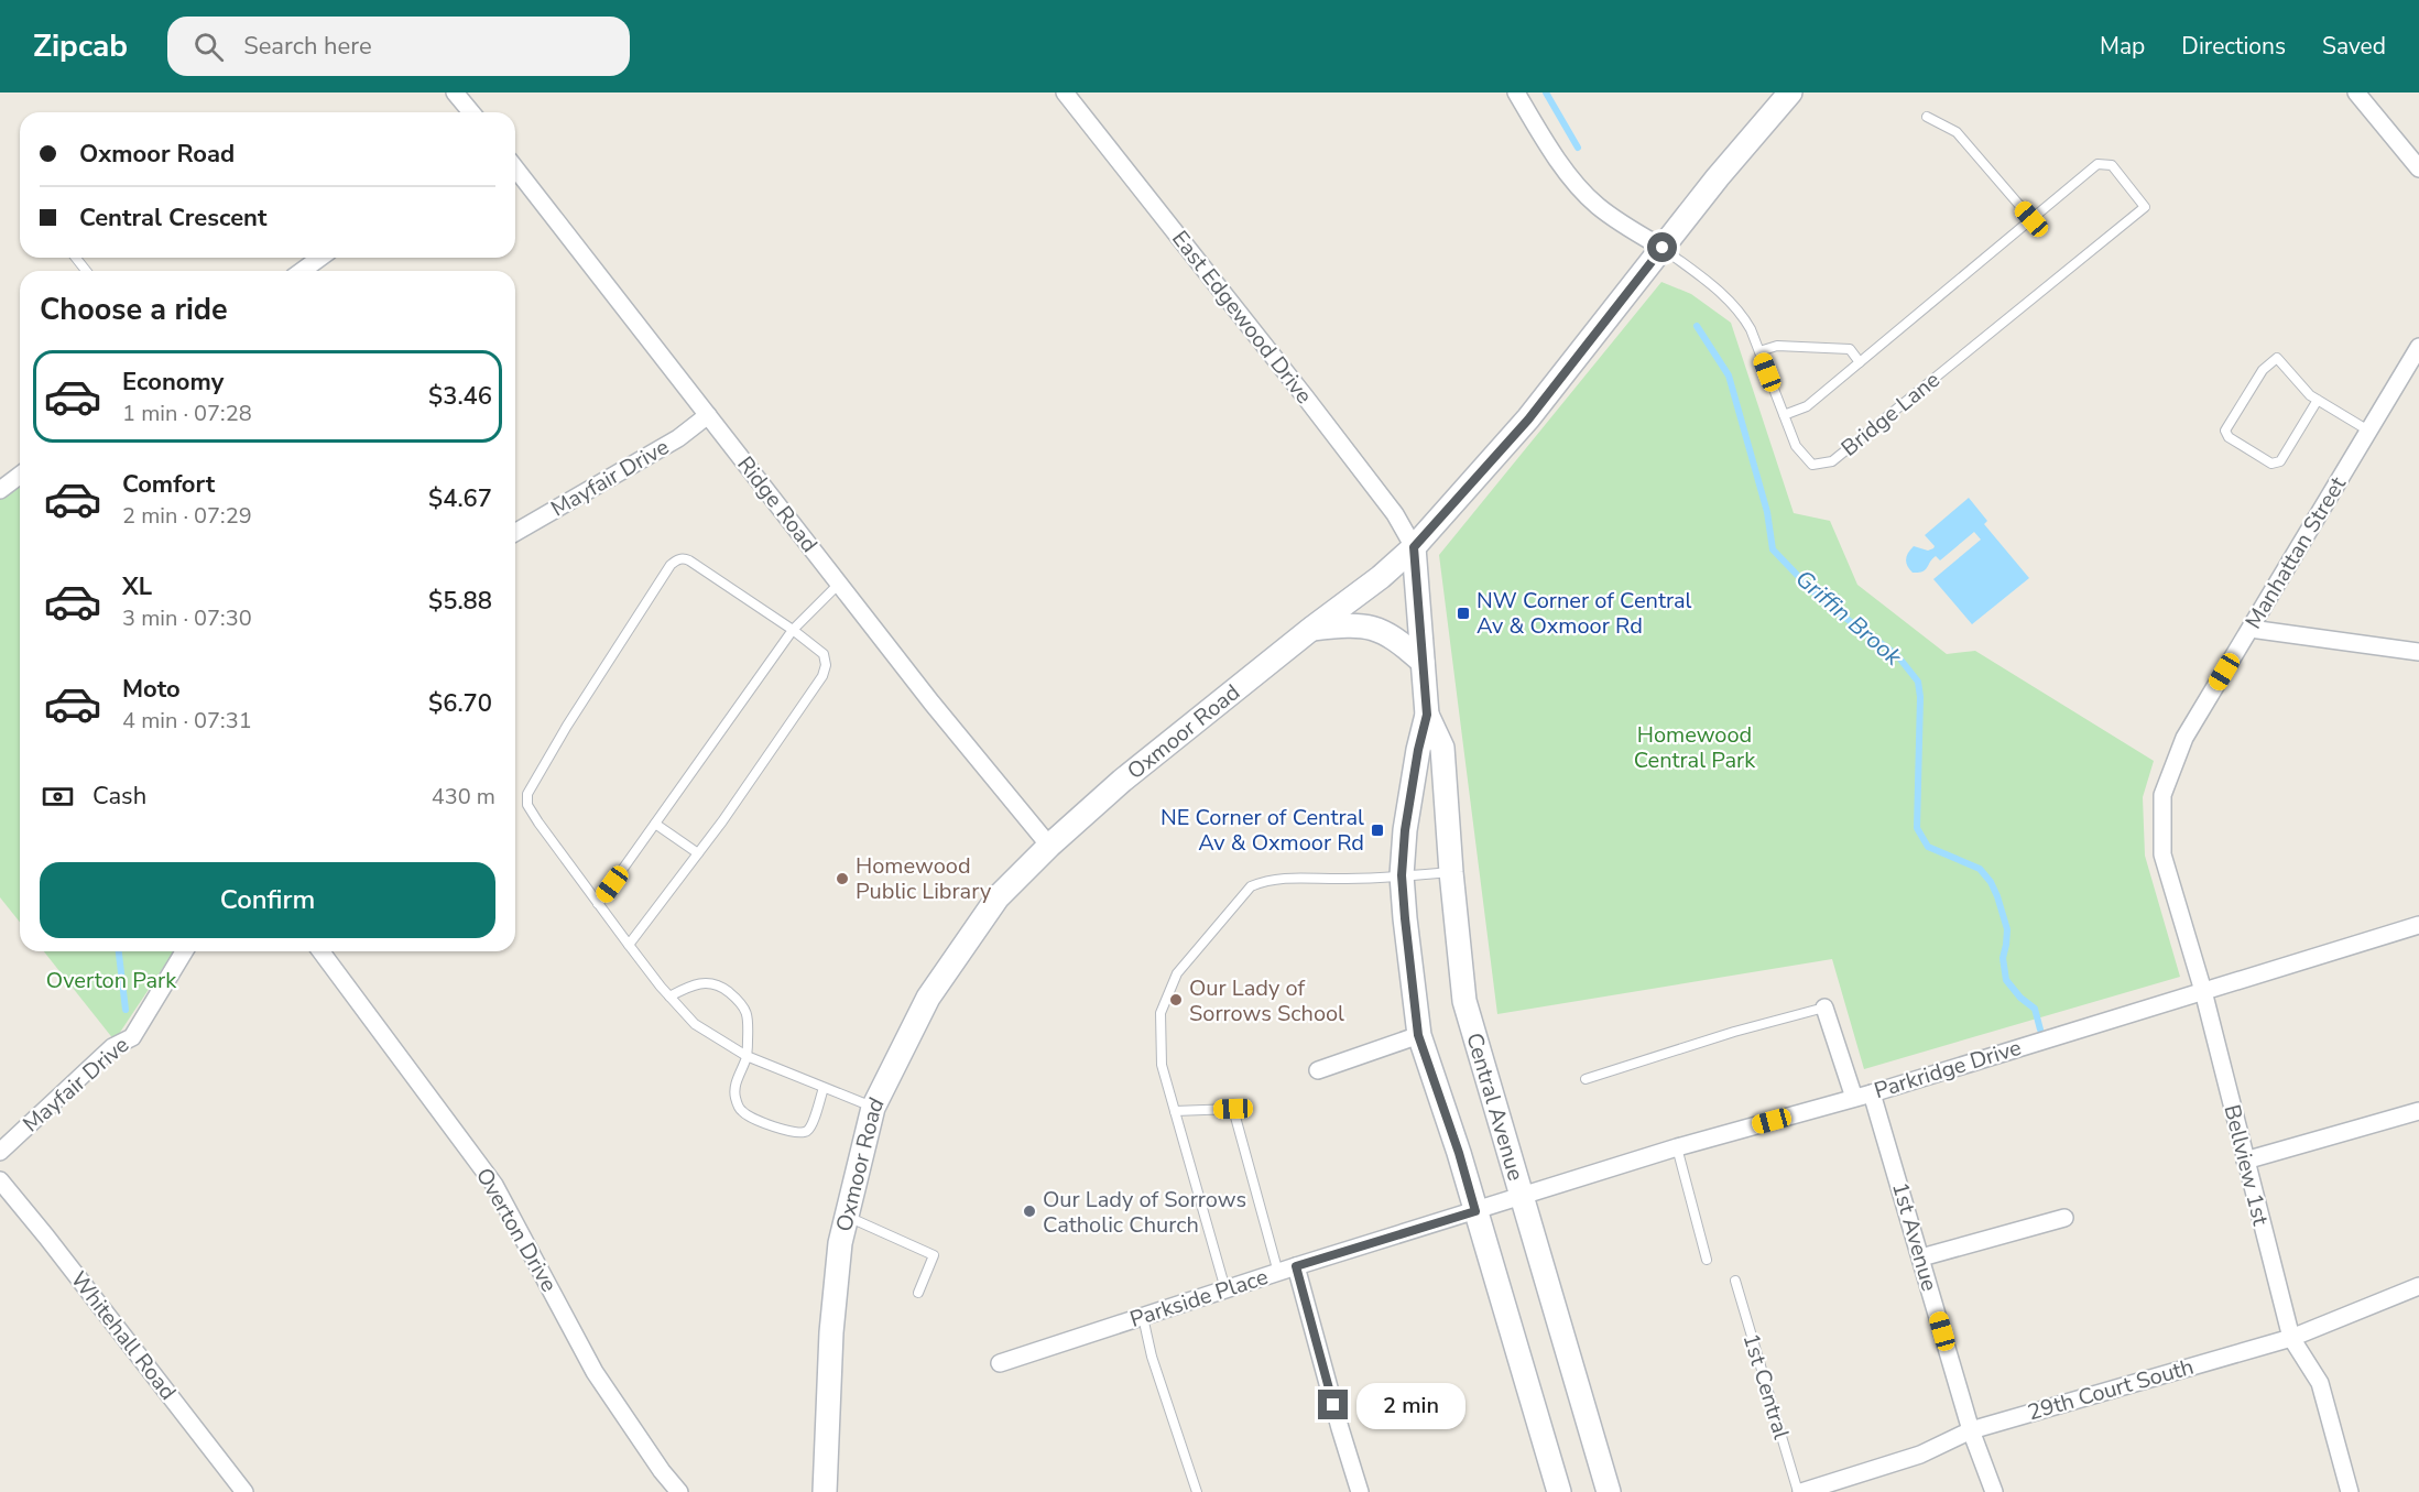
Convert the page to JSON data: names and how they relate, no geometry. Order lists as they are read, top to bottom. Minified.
{"streets":{"main road":["Oxmoor Road","Central Avenue"],"street":["East Edgewood Drive","Mayfair Drive","Ridge Road","Manhattan Street","Parkridge Drive","Bellview 1st","Overton Drive","1st Avenue","Parkside Place","Whitehall Road","29th Court South"],"lane":["Bridge Lane","1st Central"]},"crossings":[["East Edgewood Drive","Oxmoor Road"],["East Edgewood Drive","Central Avenue"],["Bridge Lane","Oxmoor Road"],["Mayfair Drive","Ridge Road"],["Ridge Road","Oxmoor Road"],["Manhattan Street","Parkridge Drive"],["Manhattan Street","Bellview 1st"],["Oxmoor Road","Central Avenue"],["Parkridge Drive","Central Avenue"],["Parkridge Drive","Bellview 1st"],["Parkridge Drive","1st Avenue"],["Parkridge Drive","Parkside Place"],["Central Avenue","Parkside Place"],["Bellview 1st","29th Court South"],["1st Avenue","29th Court South"],["1st Central","29th Court South"]],"water":["Griffin Brook"],"parks":["Homewood Central Park","Overton Park"],"places":{"transit":["NW Corner of Central Av & Oxmoor Rd","NE Corner of Central Av & Oxmoor Rd"],"other":["Homewood Public Library","Our Lady of Sorrows School","Our Lady of Sorrows Catholic Church"]},"page":{"header":"Zipcab","search":"Search here","nav":["Map","Directions","Saved"],"banner":["Oxmoor Road","Central Crescent"],"heading":"Choose a ride","list":[{"name":"Economy","note":"1 min · 07:28","value":"$3.46"},{"name":"Comfort","note":"2 min · 07:29","value":"$4.67"},{"name":"XL","note":"3 min · 07:30","value":"$5.88"},{"name":"Moto","note":"4 min · 07:31","value":"$6.70"}],"pay":["Cash","430 m"],"buttons":"Confirm","bubble":"2 min"}}
